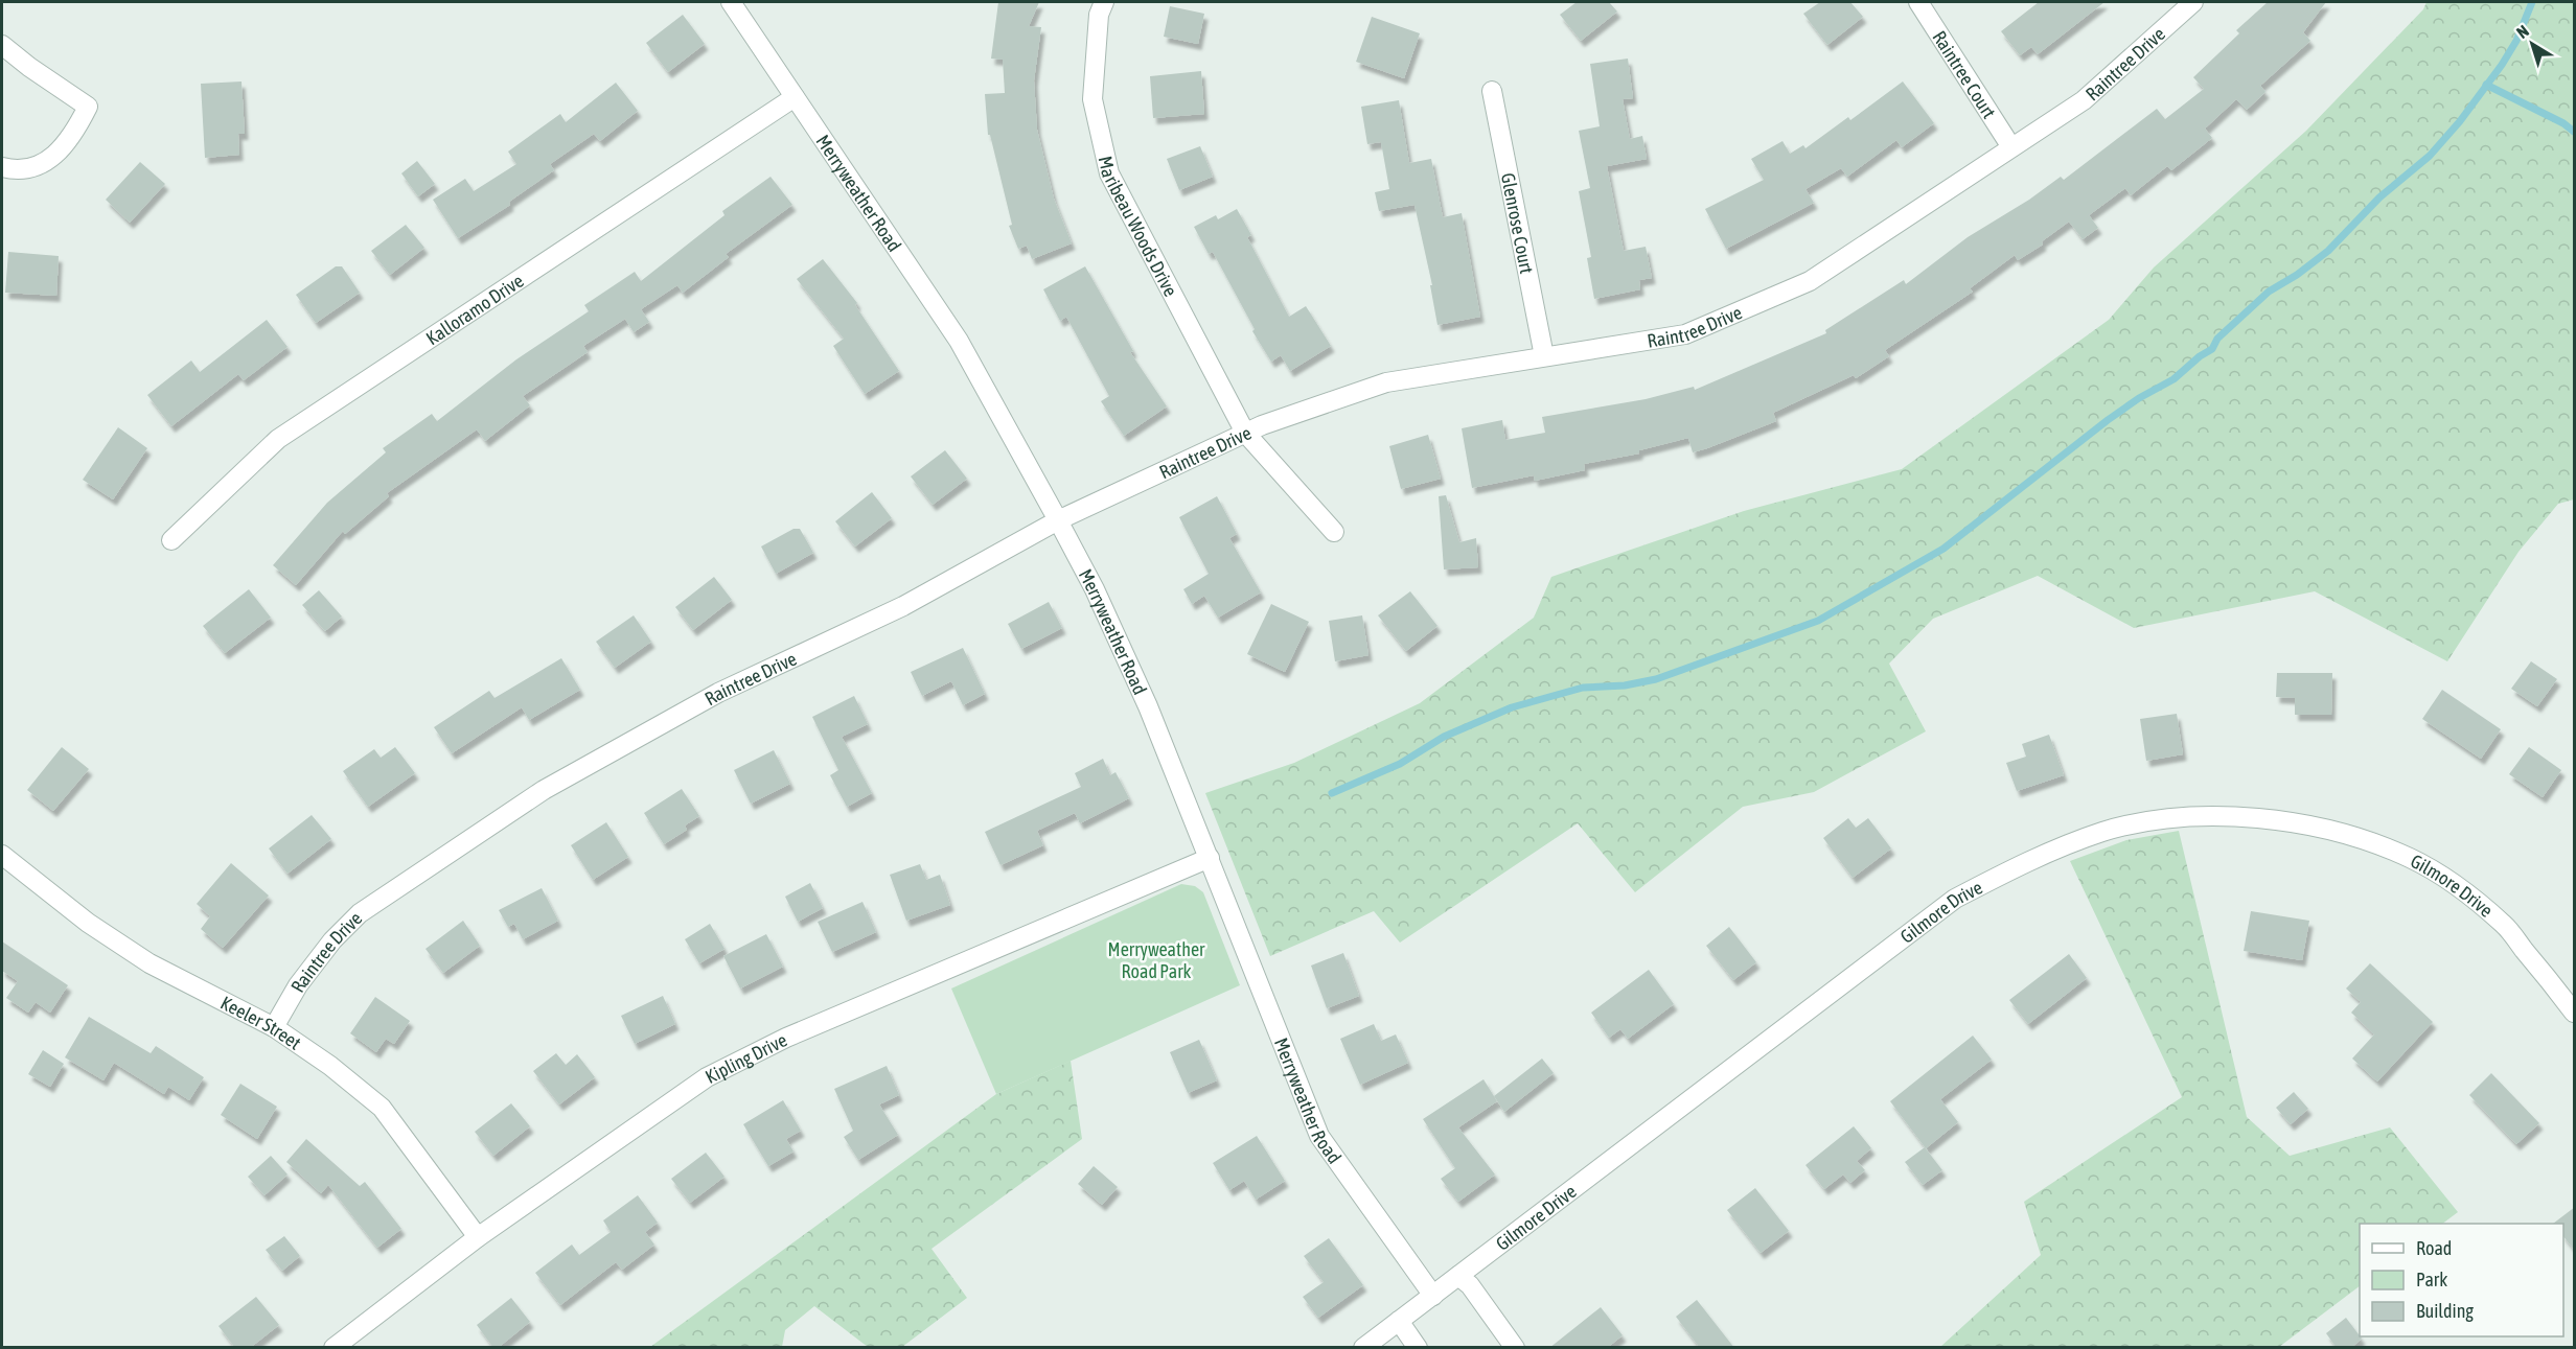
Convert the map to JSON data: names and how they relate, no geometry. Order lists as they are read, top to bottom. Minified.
{"streets":{"street":["Raintree Drive","Raintree Court","Merryweather Road","Glenrose Court","Maribeau Woods Drive","Kalloramo Drive","Gilmore Drive","Keeler Street","Kipling Drive"]},"crossings":[["Raintree Drive","Raintree Court"],["Raintree Drive","Merryweather Road"],["Raintree Drive","Glenrose Court"],["Raintree Drive","Maribeau Woods Drive"],["Raintree Drive","Keeler Street"],["Merryweather Road","Kalloramo Drive"],["Merryweather Road","Gilmore Drive"],["Merryweather Road","Kipling Drive"],["Keeler Street","Kipling Drive"]],"parks":["Merryweather Road Park"],"legend":["Road","Park","Building"],"north":"top left"}
